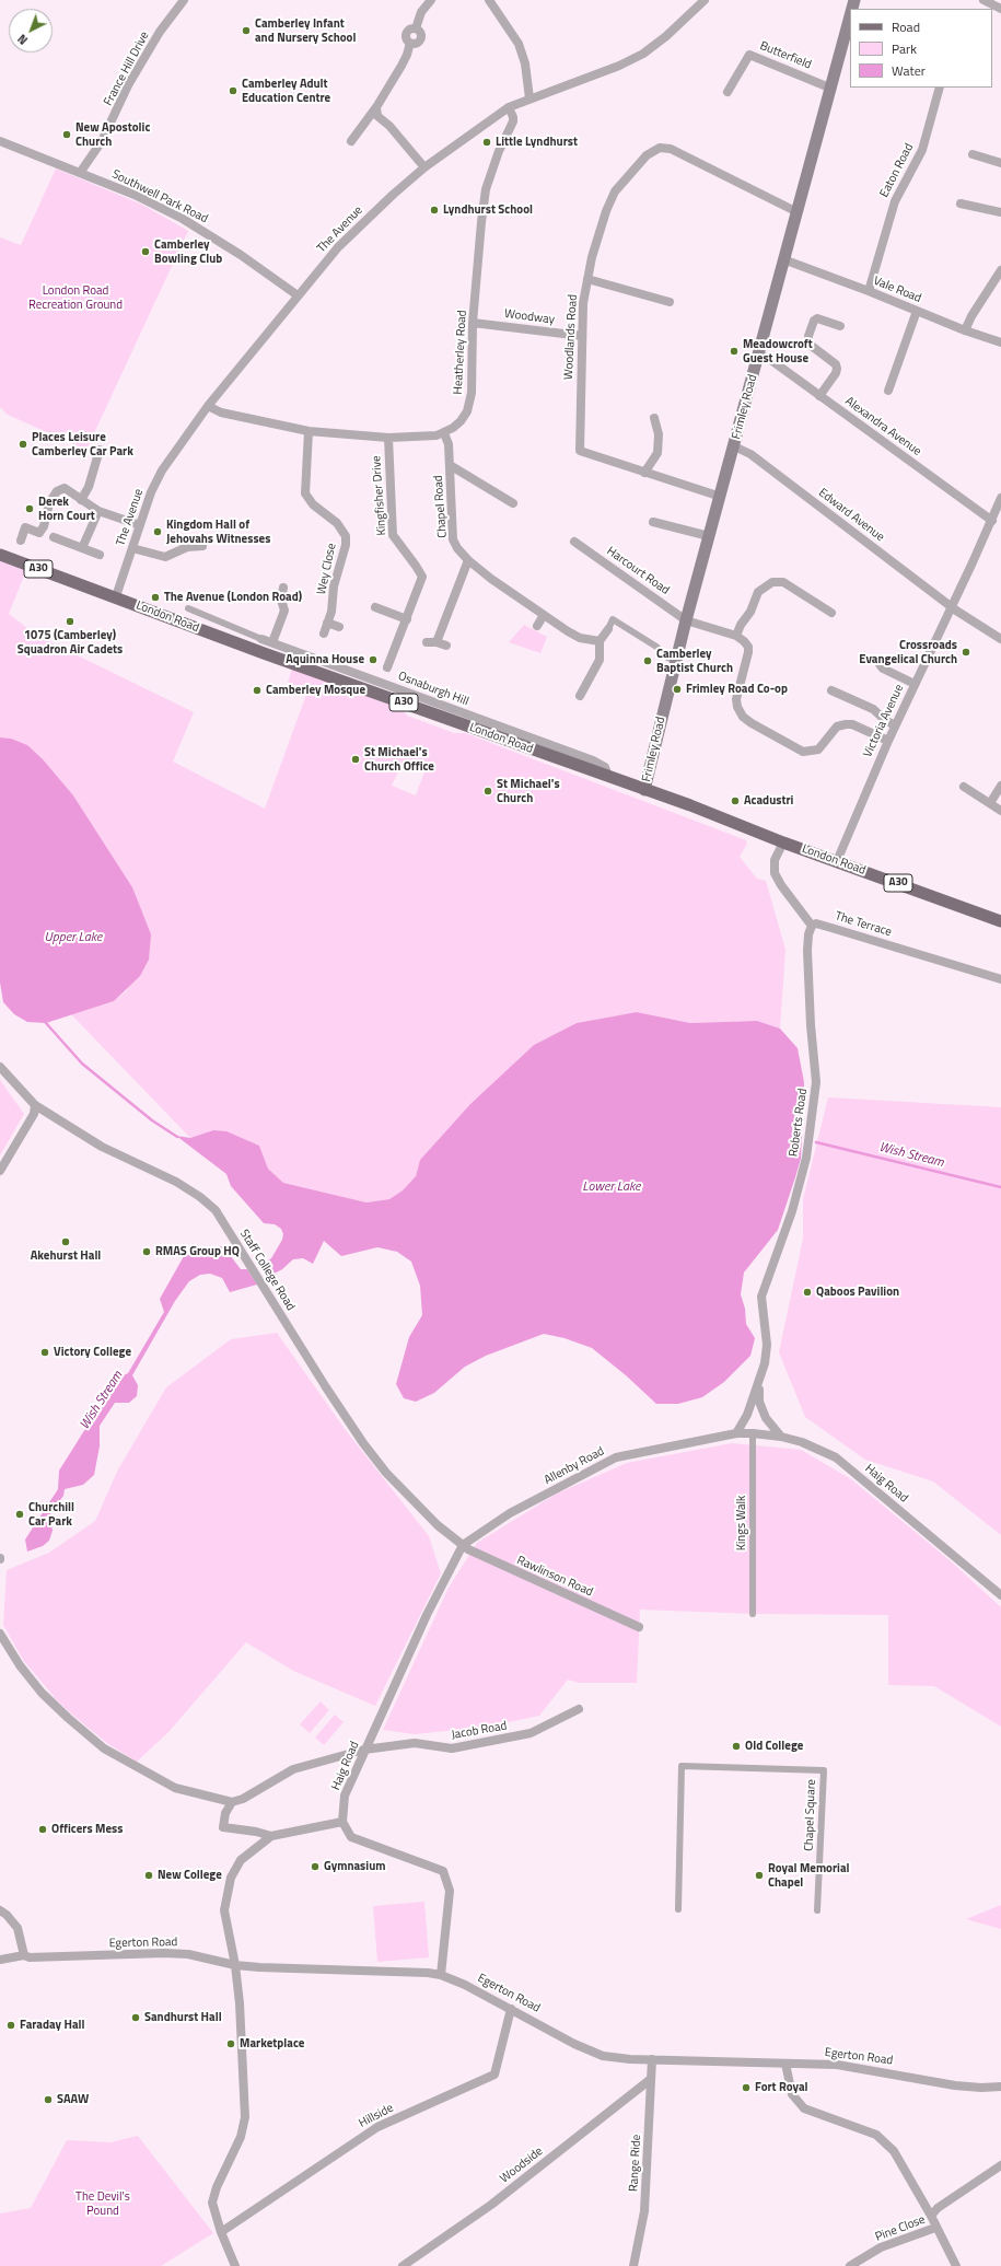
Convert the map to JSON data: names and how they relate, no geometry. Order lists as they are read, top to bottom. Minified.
{"streets":{"main road":["Frimley Road","A30","London Road"],"street":["Butterfield","France Hill Drive","Eaton Road","Southwell Park Road","The Avenue","Vale Road","Woodway","Woodlands Road","Heatherley Road","Alexandra Avenue","Kingfisher Drive","Chapel Road","Edward Avenue","Wey Close","Harcourt Road","Victoria Avenue","The Terrace","Roberts Road","Staff College Road","Allenby Road","Haig Road","Kings Walk","Rawlinson Road","Jacob Road","Chapel Square","Egerton Road","Hillside","Range Ride","Woodside","Pine Close"]},"crossings":[["Butterfield","Frimley Road"],["France Hill Drive","Southwell Park Road"],["Eaton Road","Vale Road"],["Southwell Park Road","The Avenue"],["The Avenue","Heatherley Road"],["The Avenue","London Road"],["Vale Road","Frimley Road"],["Woodway","Woodlands Road"],["Woodway","Heatherley Road"],["Woodlands Road","Frimley Road"],["Heatherley Road","Kingfisher Drive"],["Heatherley Road","Chapel Road"],["Heatherley Road","Wey Close"],["Frimley Road","Alexandra Avenue"],["Frimley Road","Edward Avenue"],["Frimley Road","Harcourt Road"],["Frimley Road","London Road"],["Alexandra Avenue","Victoria Avenue"],["Edward Avenue","Victoria Avenue"],["London Road","Victoria Avenue"],["The Terrace","Roberts Road"],["Staff College Road","Allenby Road"],["Staff College Road","Haig Road"],["Staff College Road","Rawlinson Road"],["Allenby Road","Haig Road"],["Allenby Road","Rawlinson Road"],["Haig Road","Kings Walk"],["Haig Road","Rawlinson Road"],["Haig Road","Jacob Road"],["Egerton Road","Hillside"],["Egerton Road","Range Ride"],["Egerton Road","Pine Close"],["Range Ride","Woodside"]],"water":["Upper Lake","Wish Stream","Lower Lake"],"parks":["London Road Recreation Ground","The Devil's Pound"],"places":["Camberley Infant and Nursery School","Camberley Adult Education Centre","New Apostolic Church","Little Lyndhurst","Lyndhurst School","Camberley Bowling Club","Meadowcroft Guest House","Places Leisure Camberley Car Park","Derek Horn Court","Kingdom Hall of Jehovahs Witnesses","The Avenue (London Road)","1075 (Camberley) Squadron Air Cadets","Crossroads Evangelical Church","Aquinna House","Camberley Baptist Church","Frimley Road Co-op","Camberley Mosque","St Michael's Church Office","St Michael's Church","Acadustri","Akehurst Hall","RMAS Group HQ","Qaboos Pavilion","Victory College","Churchill Car Park","Old College","Officers Mess","Gymnasium","New College","Royal Memorial Chapel","Sandhurst Hall","Faraday Hall","Marketplace","Fort Royal","SAAW"],"legend":["Road","Park","Water"],"north":"bottom left"}
